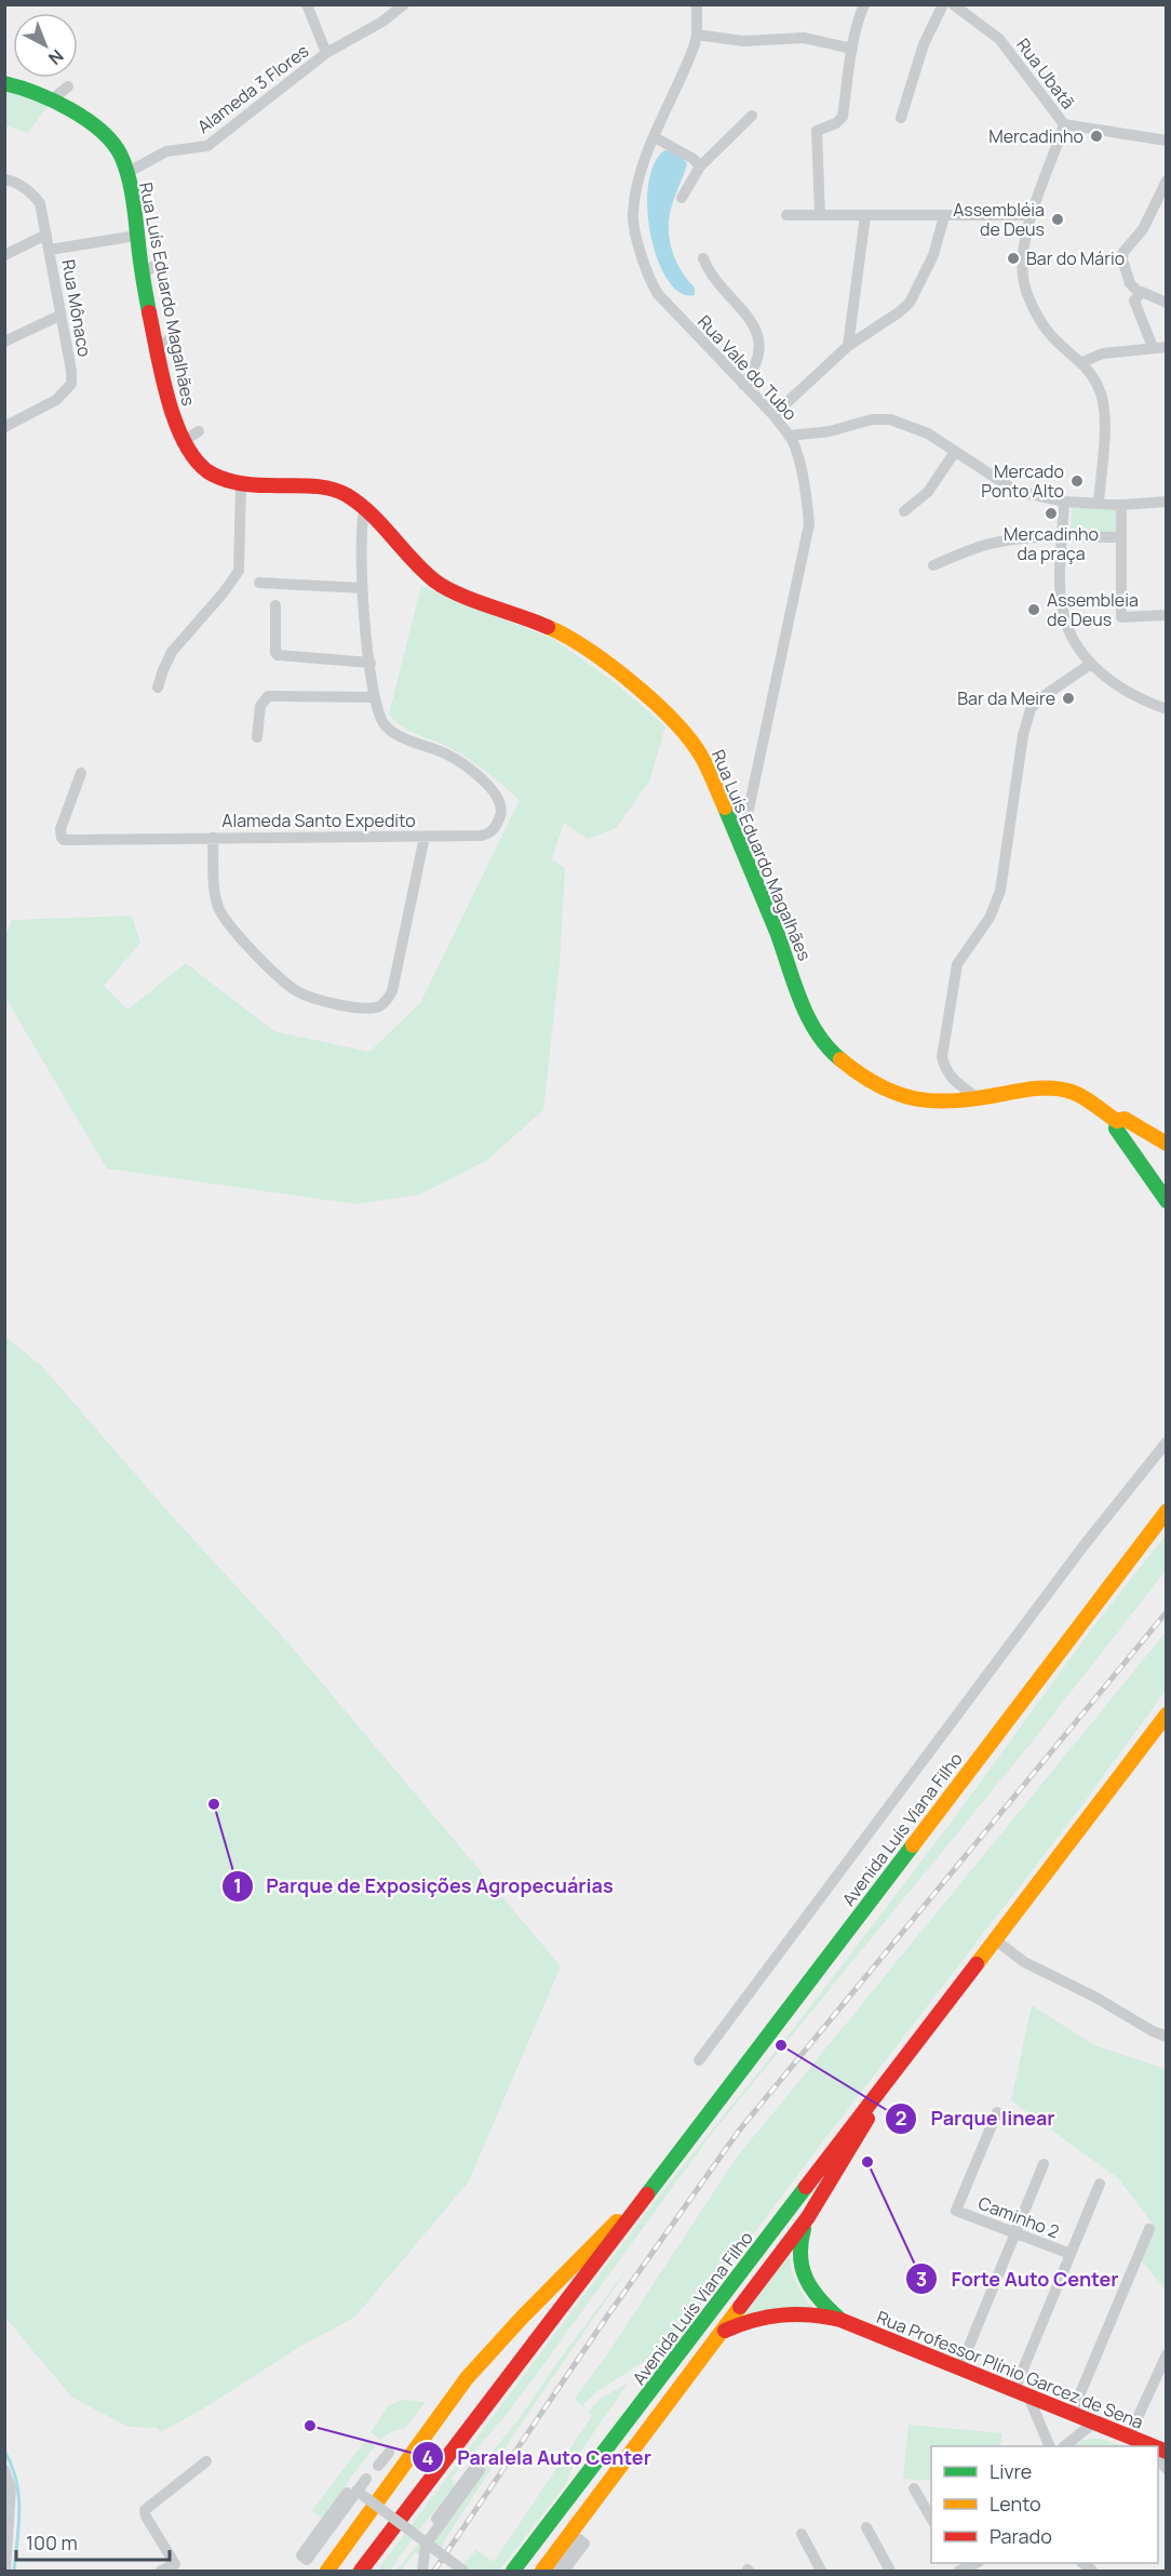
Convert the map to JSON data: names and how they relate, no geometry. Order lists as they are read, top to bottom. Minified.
{"streets":{"main road":["Rua Luís Eduardo Magalhães","Avenida Luís Viana Filho","Rua Professor Plínio Garcez de Sena"],"street":["Rua Ubatã","Alameda 3 Flores","Rua Mônaco","Rua Vale do Tubo","Alameda Santo Expedito","Caminho 2"]},"crossings":[["Alameda 3 Flores","Rua Luís Eduardo Magalhães"],["Rua Luís Eduardo Magalhães","Rua Vale do Tubo"],["Rua Luís Eduardo Magalhães","Alameda Santo Expedito"],["Avenida Luís Viana Filho","Rua Professor Plínio Garcez de Sena"]],"places":["Mercadinho","Assembléia de Deus","Bar do Mário","Mercado Ponto Alto","Mercadinho da praça","Assembleia de Deus","Bar da Meire","Parque de Exposições Agropecuárias","Parque linear","Forte Auto Center","Paralela Auto Center"],"legend":["Livre","Lento","Parado"],"scale_bar":"100 m","north":"bottom right"}
